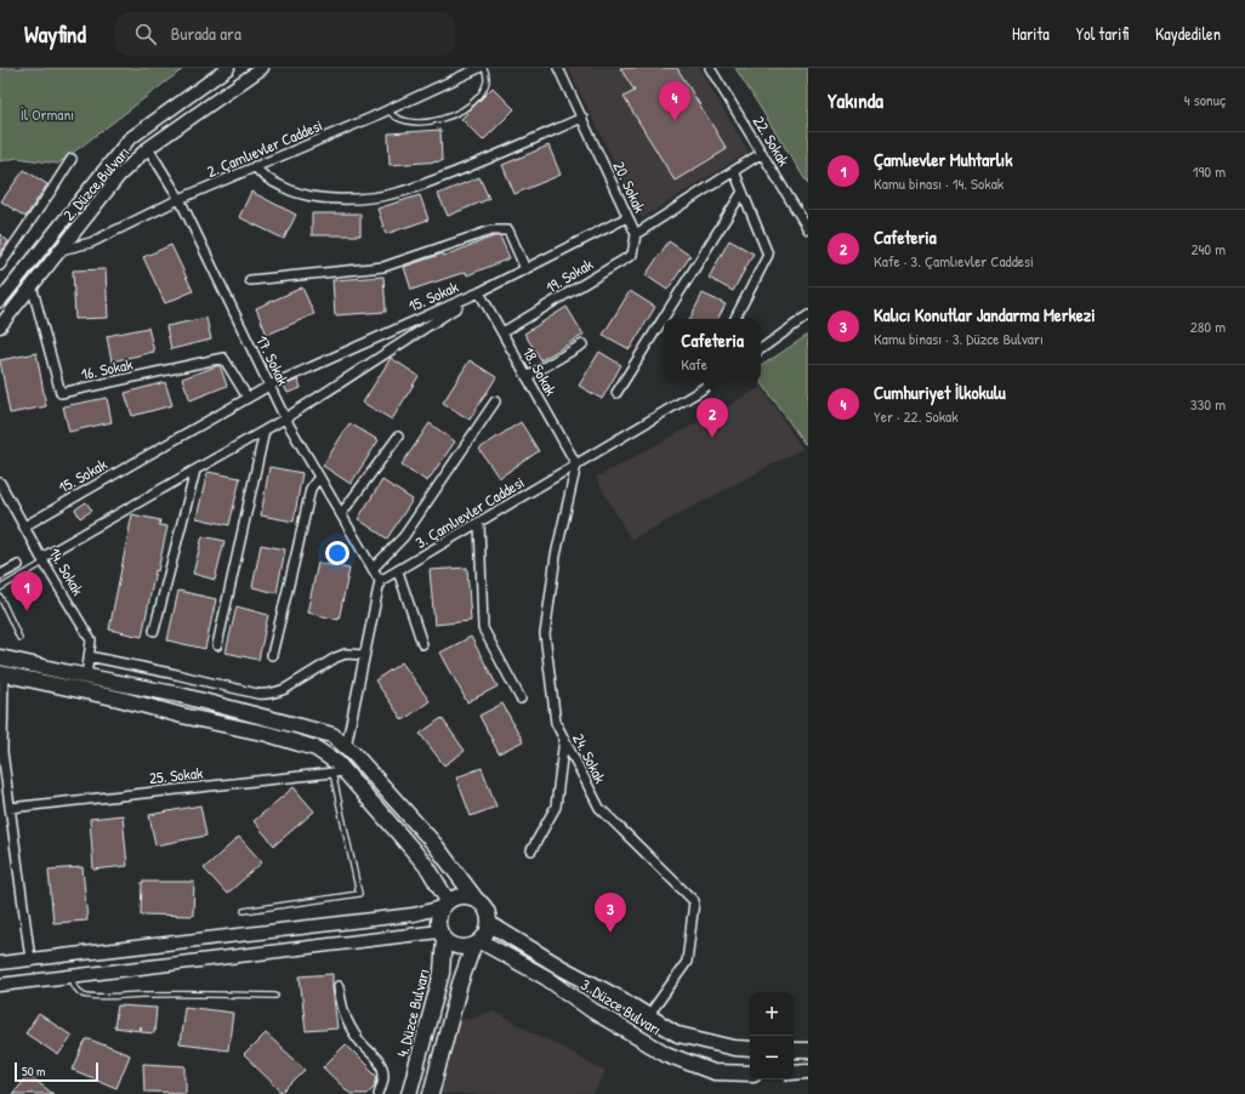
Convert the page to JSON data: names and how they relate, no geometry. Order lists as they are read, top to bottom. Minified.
{"streets":{"main road":["2. Düzce Bulvarı","3. Düzce Bulvarı","4. Düzce Bulvarı"],"street":["22. Sokak","2. Çamlıevler Caddesi","20. Sokak","19. Sokak","15. Sokak","17. Sokak","16. Sokak","18. Sokak","3. Çamlıevler Caddesi","14. Sokak","24. Sokak","25. Sokak"]},"crossings":[["22. Sokak","20. Sokak"],["2. Çamlıevler Caddesi","2. Düzce Bulvarı"],["2. Çamlıevler Caddesi","17. Sokak"],["2. Düzce Bulvarı","17. Sokak"],["2. Düzce Bulvarı","16. Sokak"],["20. Sokak","19. Sokak"],["19. Sokak","18. Sokak"],["15. Sokak","17. Sokak"],["15. Sokak","16. Sokak"],["15. Sokak","18. Sokak"],["15. Sokak","14. Sokak"],["17. Sokak","3. Çamlıevler Caddesi"],["18. Sokak","3. Çamlıevler Caddesi"],["18. Sokak","24. Sokak"],["3. Çamlıevler Caddesi","24. Sokak"],["24. Sokak","3. Düzce Bulvarı"],["3. Düzce Bulvarı","4. Düzce Bulvarı"]],"parks":["İl Ormanı"],"scale_bar":"50 m","page":{"header":"Wayfind","search":"Burada ara","nav":["Harita","Yol tarifi","Kaydedilen"],"heading":["Yakında","4 sonuç"],"pins":["4","2","1","3"],"list":[{"mark":"1","name":"Çamlıevler Muhtarlık","note":"Kamu binası · 14. Sokak","value":"190 m"},{"mark":"2","name":"Cafeteria","note":"Kafe · 3. Çamlıevler Caddesi","value":"240 m"},{"mark":"3","name":"Kalıcı Konutlar Jandarma Merkezi","note":"Kamu binası · 3. Düzce Bulvarı","value":"280 m"},{"mark":"4","name":"Cumhuriyet İlkokulu","note":"Yer · 22. Sokak","value":"330 m"}],"popup":["Cafeteria","Kafe"],"map_buttons":["+","−"],"scale":"50 m"}}
